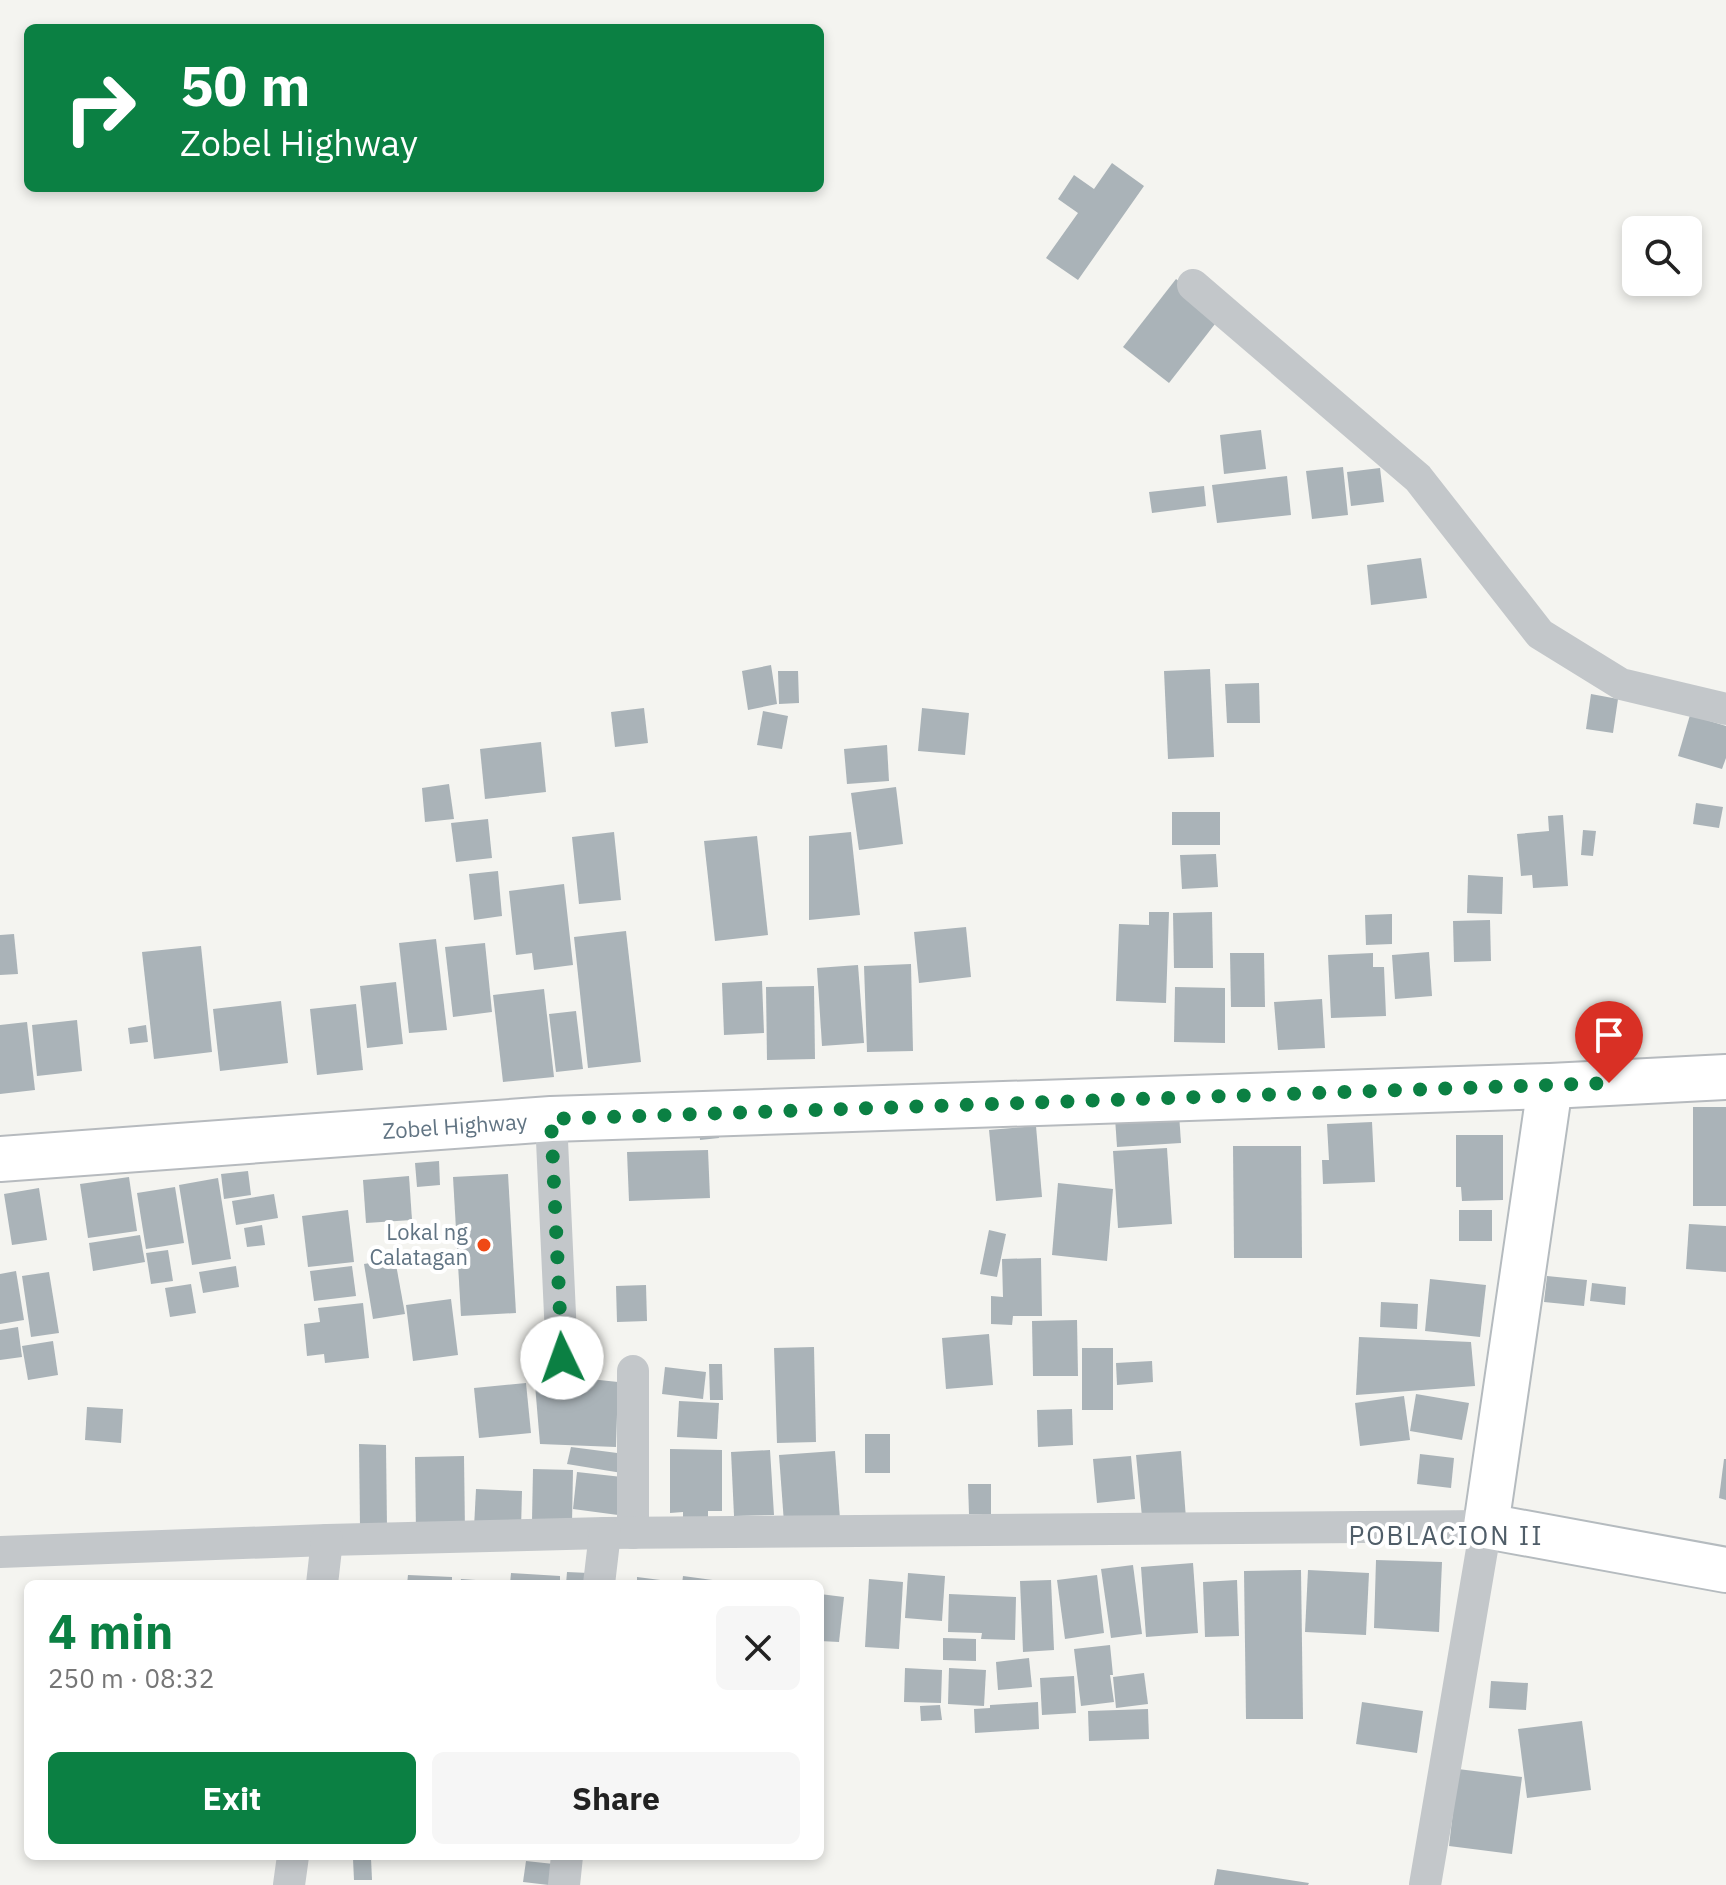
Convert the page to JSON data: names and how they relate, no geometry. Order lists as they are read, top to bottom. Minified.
{"streets":{"main road":["Zobel Highway"]},"districts":["POBLACION II"],"places":["Lokal ng Calatagan"],"page":{"turn":["50 m","Zobel Highway"],"heading":["4 min","250 m · 08:32"],"buttons":["Exit","Share"]}}
